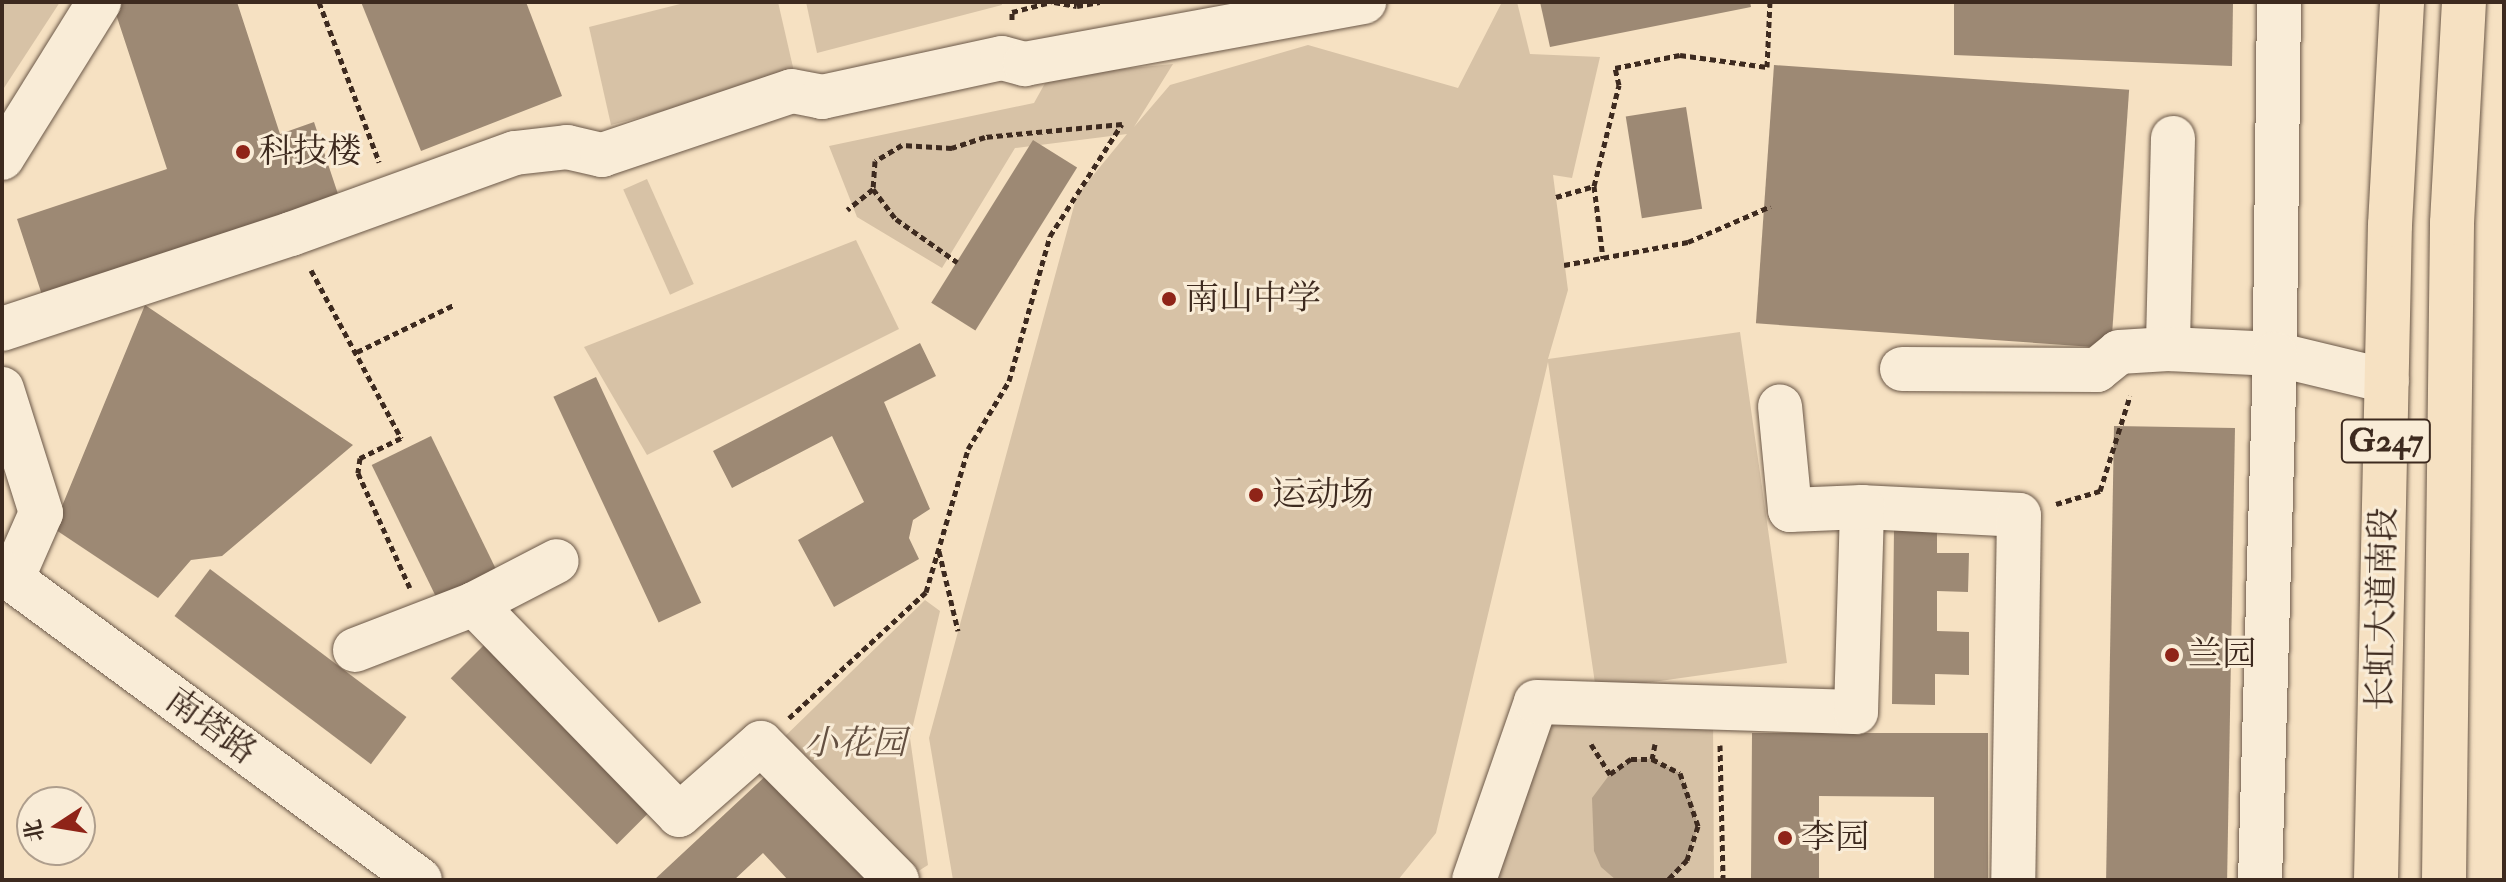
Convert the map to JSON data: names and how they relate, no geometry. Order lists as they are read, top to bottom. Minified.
{"streets":{"highway":["G247","长虹大道南段"],"street":["南塔路"]},"parks":["小花园"],"places":["科技楼","南山中学","运动场","兰园","李园"],"north":"left"}
